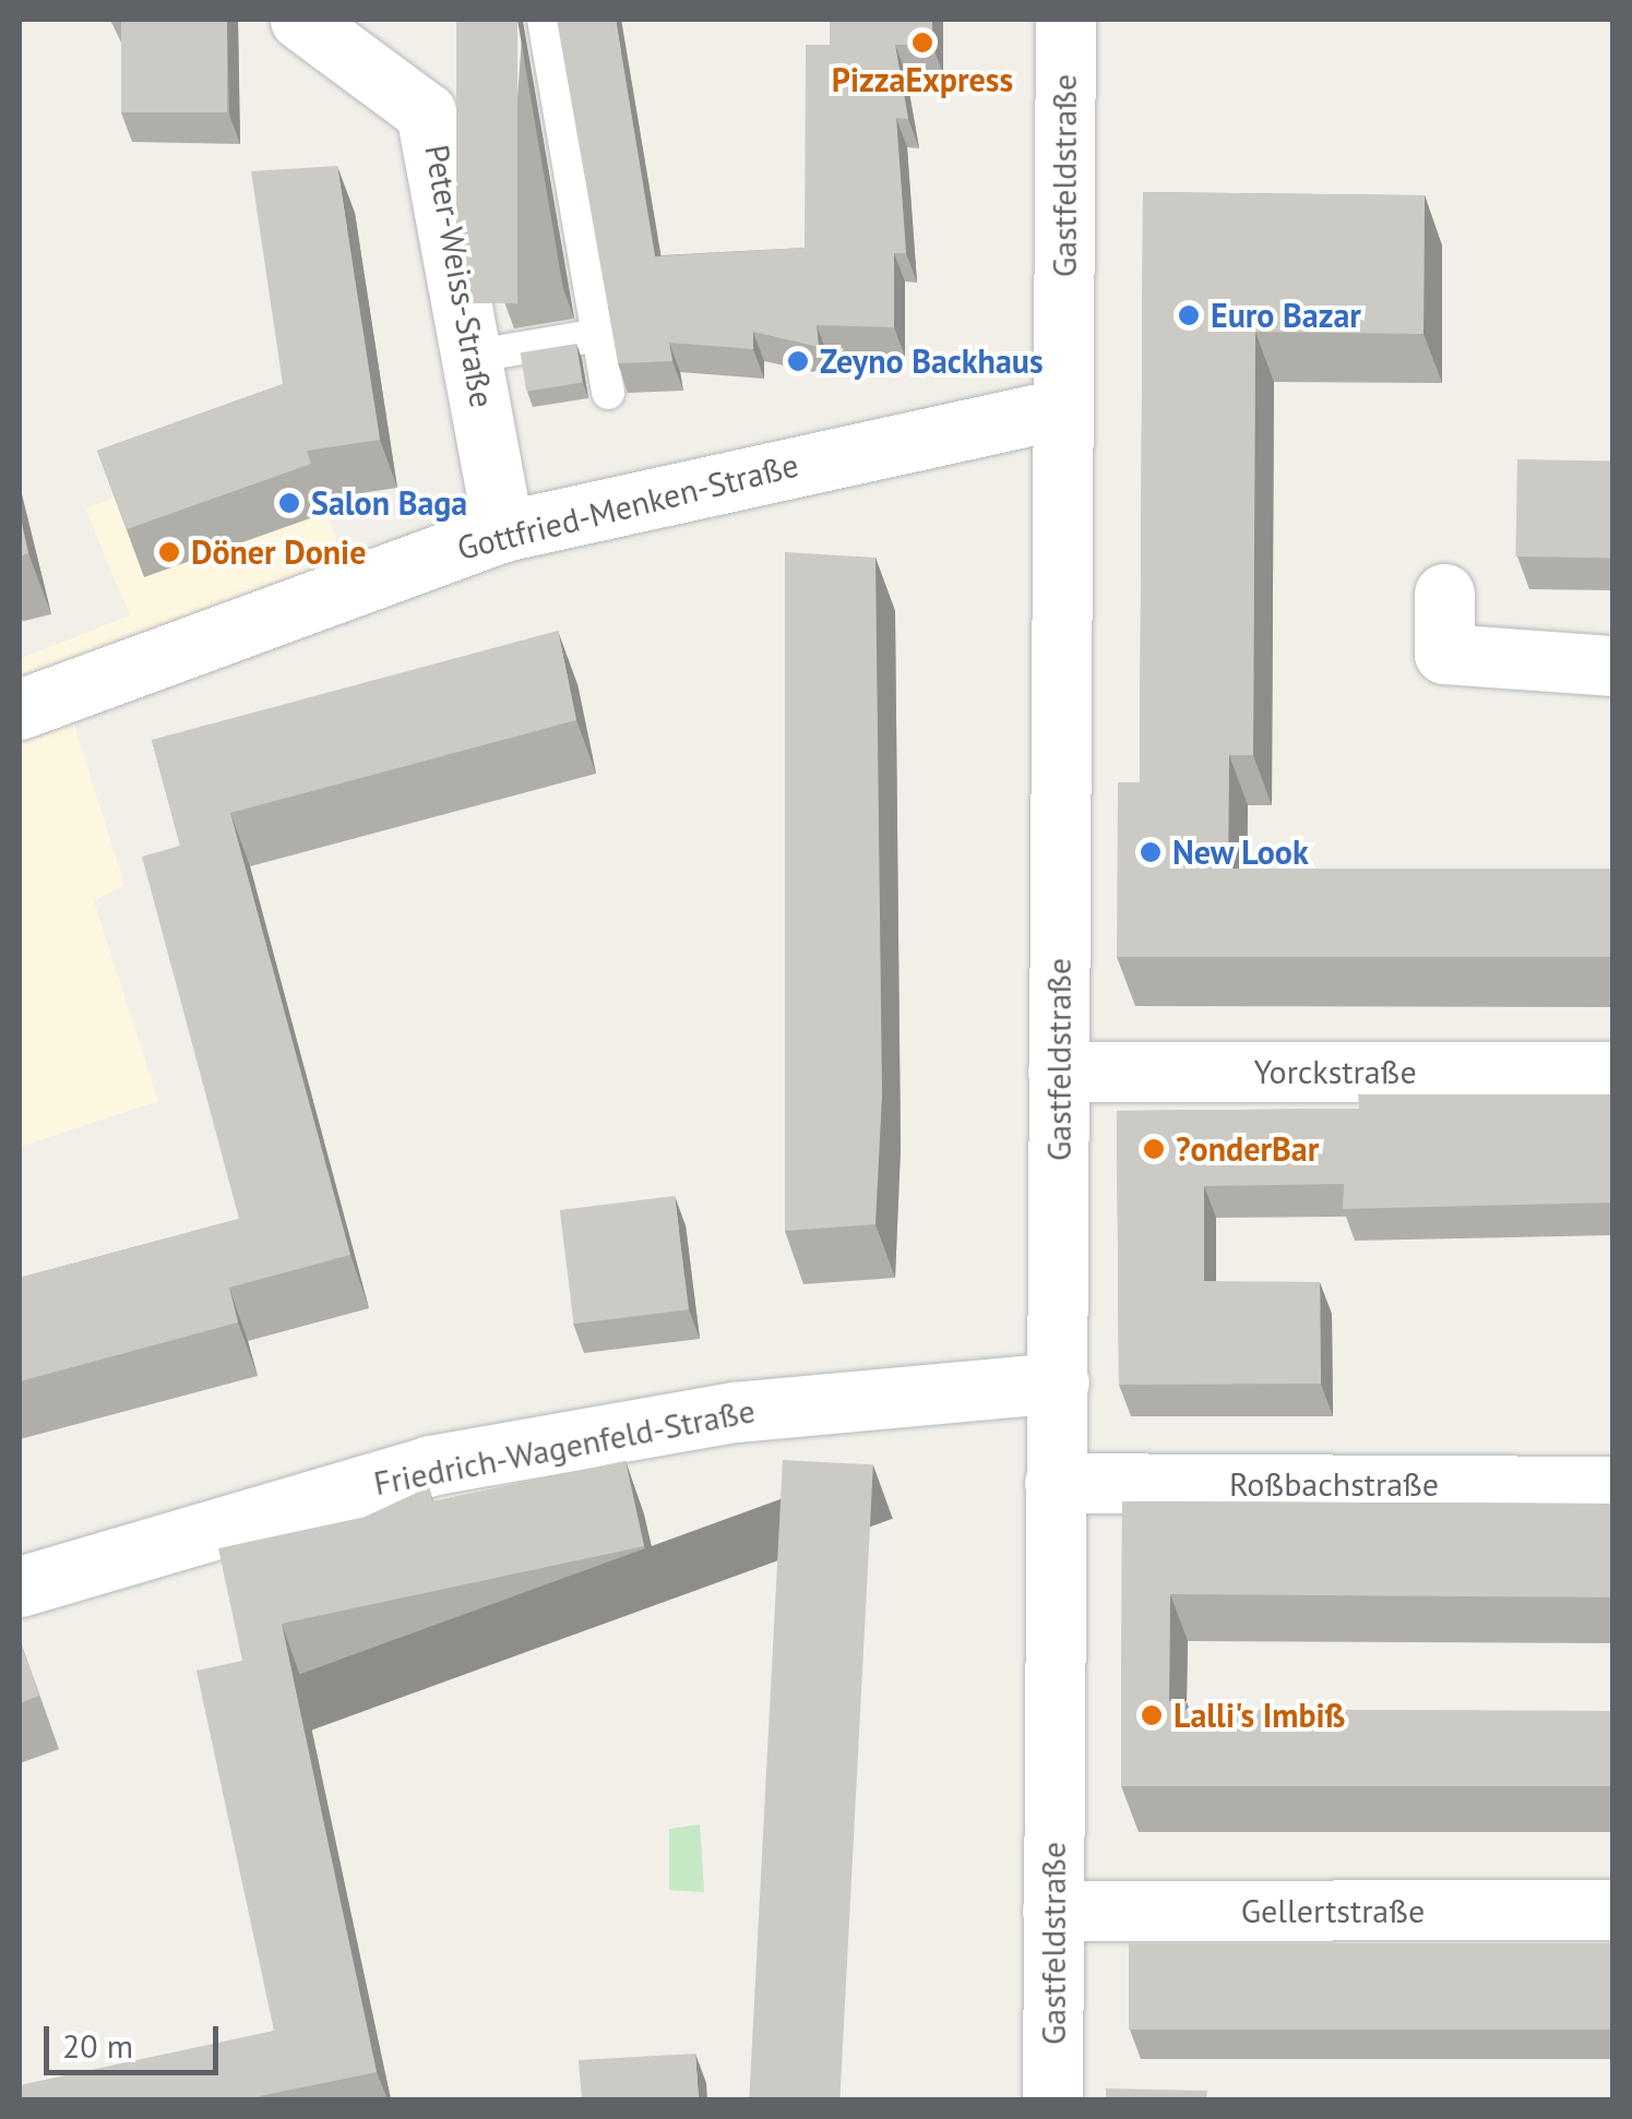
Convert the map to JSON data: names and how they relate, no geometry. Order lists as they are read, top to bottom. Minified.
{"streets":{"street":["Gastfeldstraße","Peter-Weiss-Straße","Gottfried-Menken-Straße","Yorckstraße","Friedrich-Wagenfeld-Straße","Roßbachstraße","Gellertstraße"]},"crossings":[["Gastfeldstraße","Gottfried-Menken-Straße"],["Gastfeldstraße","Yorckstraße"],["Gastfeldstraße","Friedrich-Wagenfeld-Straße"],["Gastfeldstraße","Roßbachstraße"],["Gastfeldstraße","Gellertstraße"],["Peter-Weiss-Straße","Gottfried-Menken-Straße"]],"places":["PizzaExpress","Euro Bazar","Zeyno Backhaus","Salon Baga","Döner Donie","New Look","?onderBar","Lalli's Imbiß"],"scale_bar":"20 m"}
